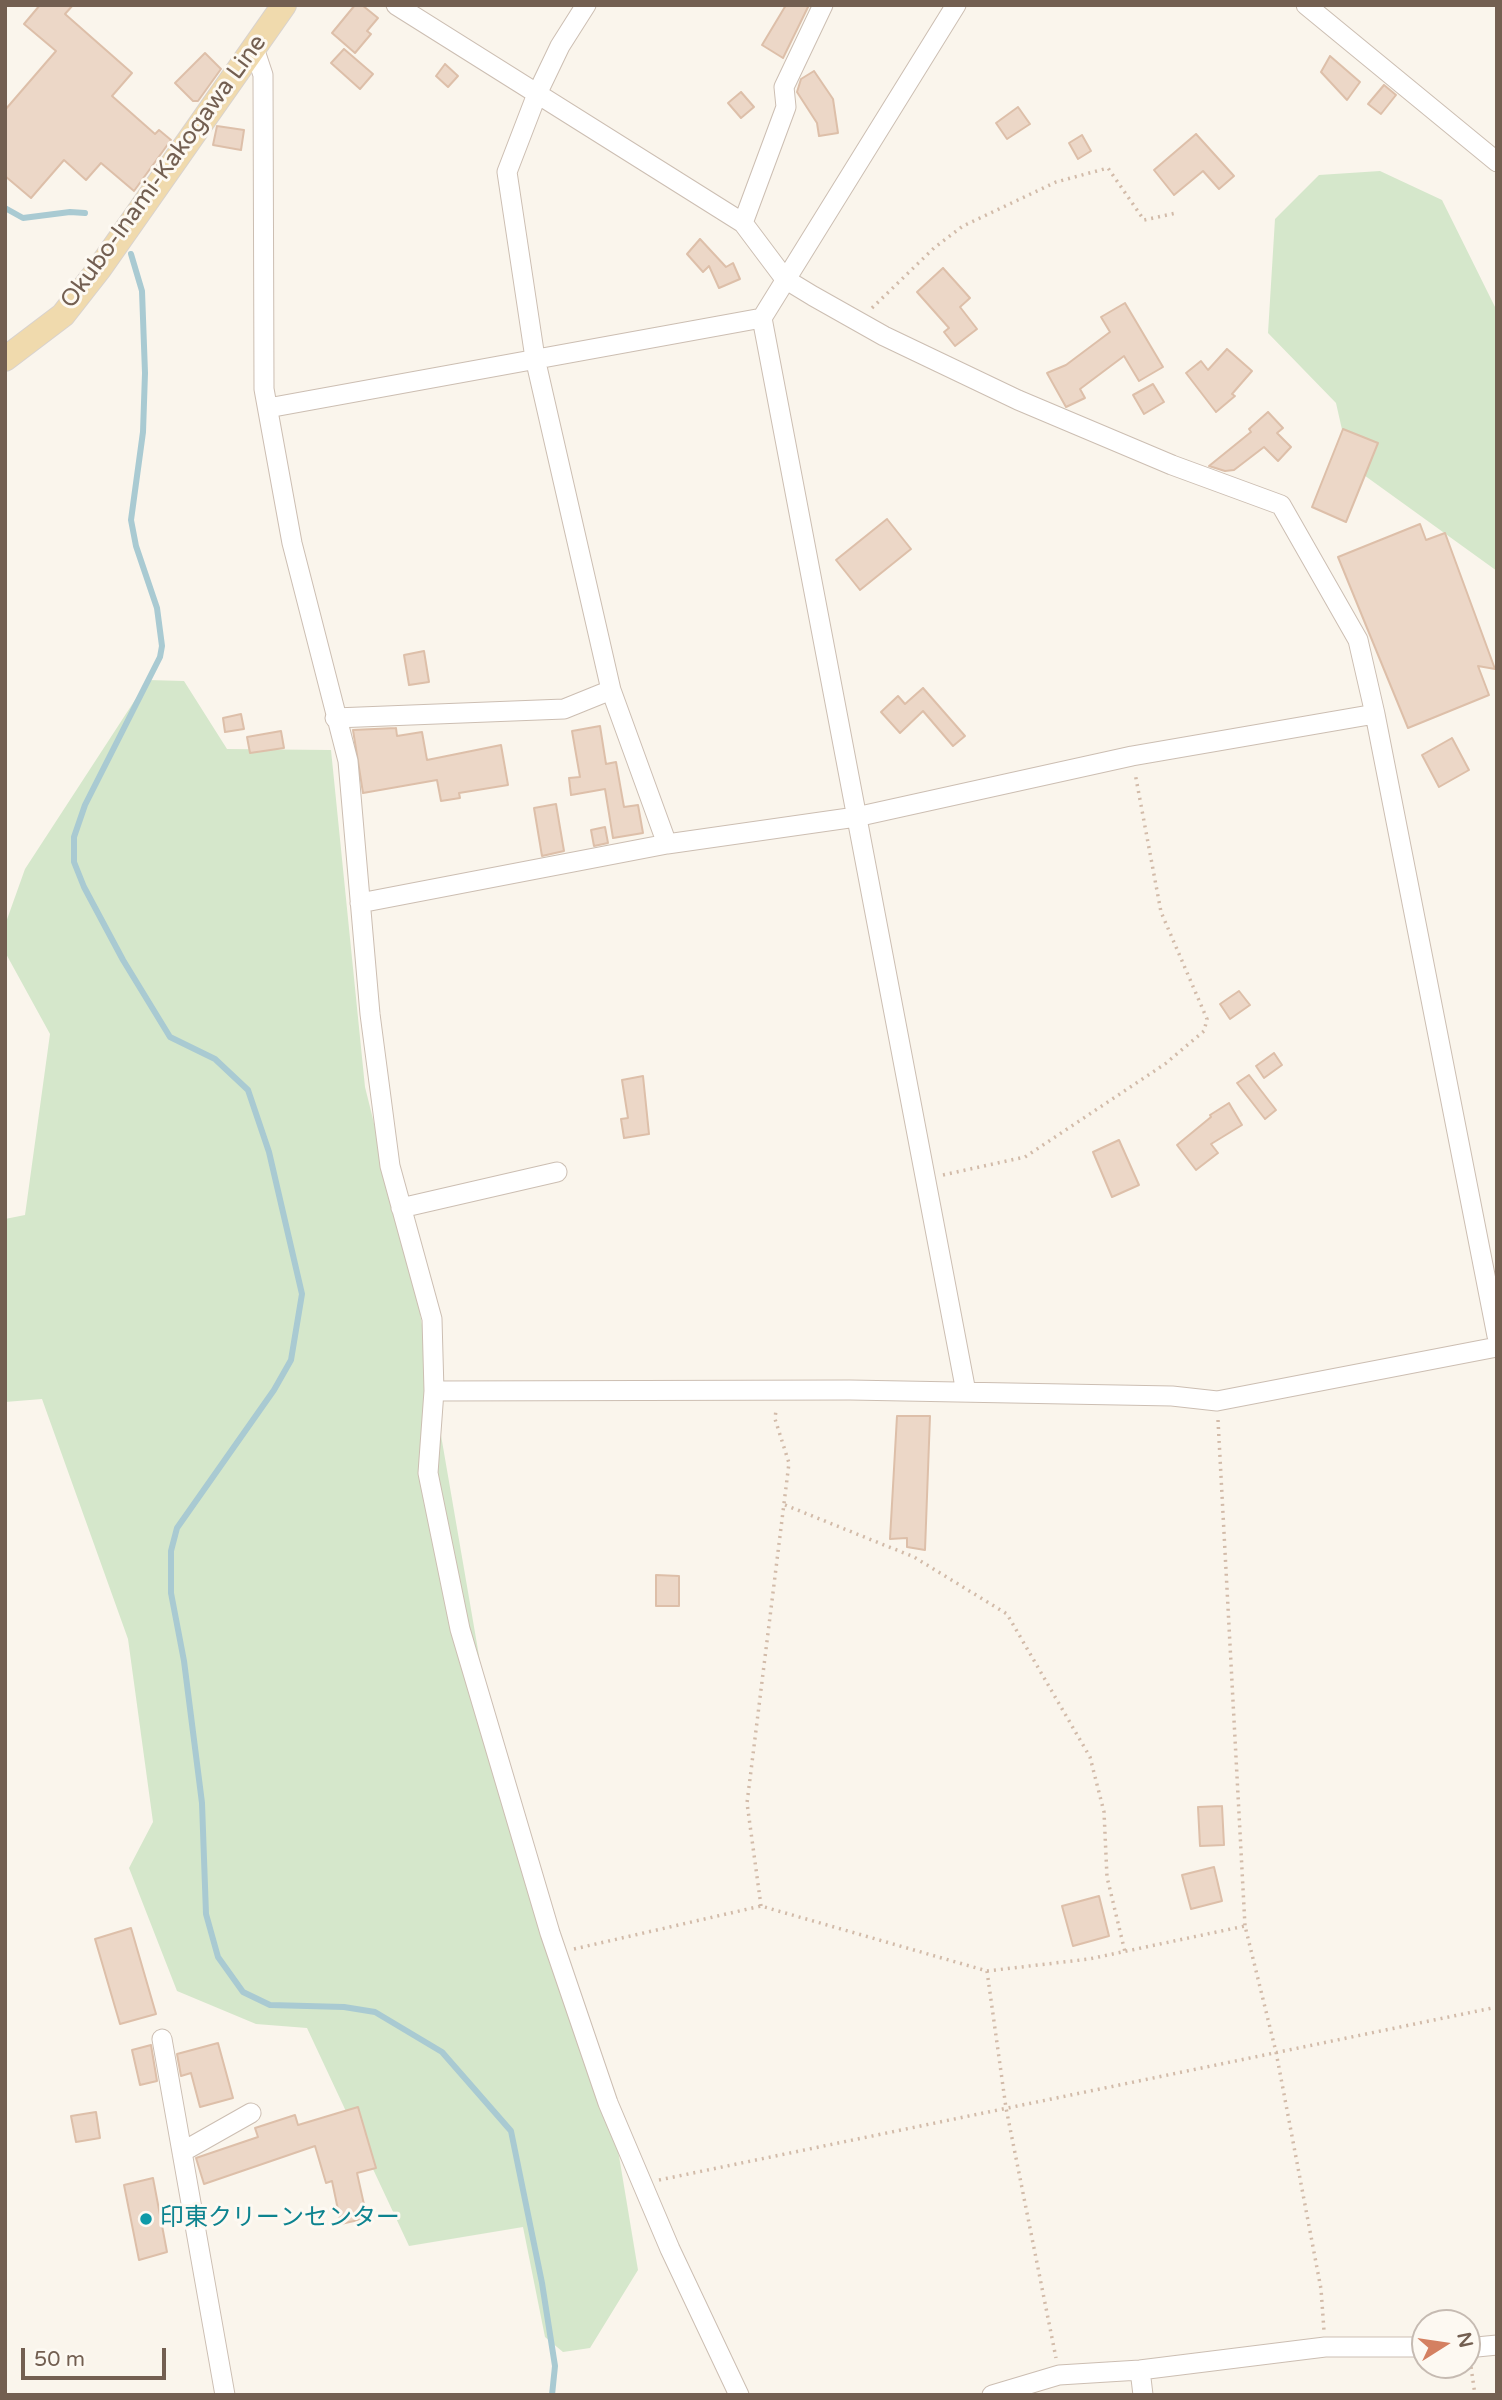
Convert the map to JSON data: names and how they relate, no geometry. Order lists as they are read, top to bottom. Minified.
{"streets":{"main road":["Okubo-Inami-Kakogawa Line"]},"places":["印東クリーンセンター"],"scale_bar":"50 m","north":"right"}
